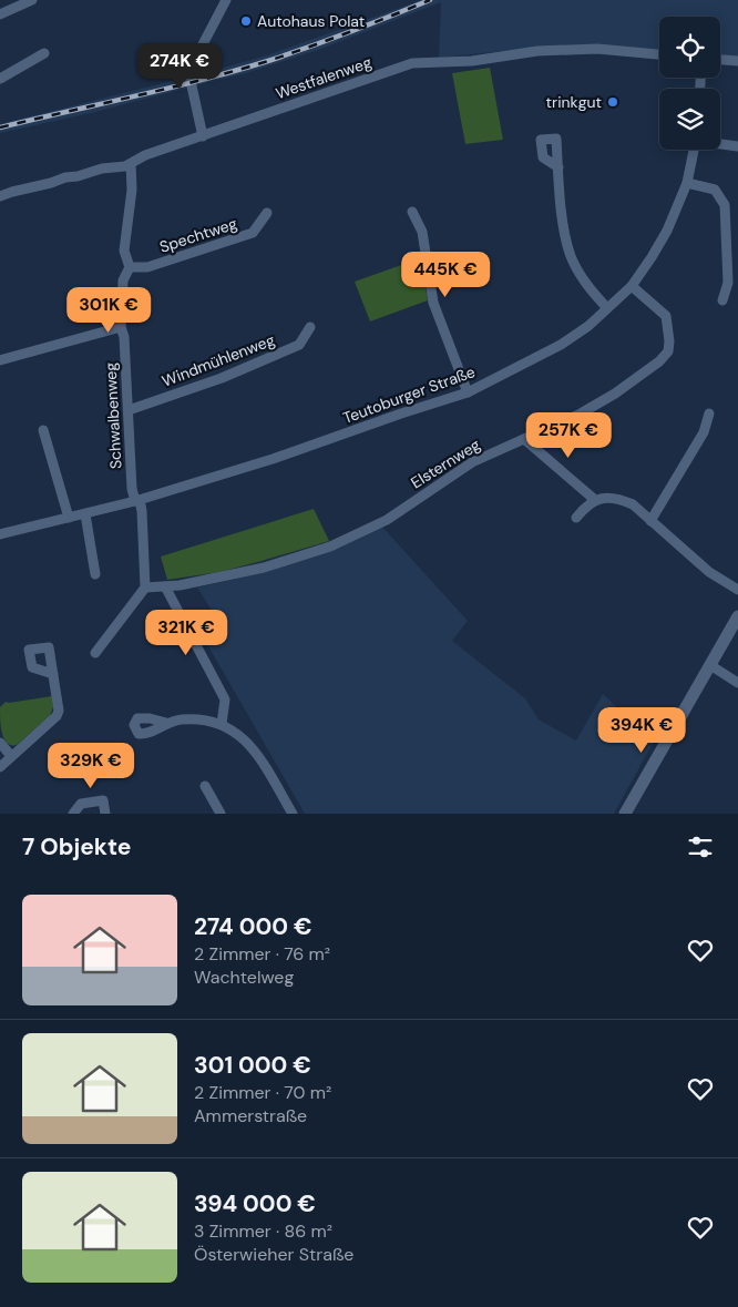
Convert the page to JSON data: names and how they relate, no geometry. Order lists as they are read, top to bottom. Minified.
{"streets":{"street":["Westfalenweg","Spechtweg","Windmühlenweg","Teutoburger Straße","Schwalbenweg","Elsternweg"]},"crossings":[["Westfalenweg","Schwalbenweg"],["Spechtweg","Schwalbenweg"],["Windmühlenweg","Schwalbenweg"],["Teutoburger Straße","Schwalbenweg"],["Teutoburger Straße","Elsternweg"],["Schwalbenweg","Elsternweg"]],"places":["Autohaus Polat","trinkgut"],"page":{"price":["274K €","445K €","301K €","257K €","321K €","394K €","329K €"],"heading":"7 Objekte","list":[{"name":"274 000 €","note":"2 Zimmer · 76 m² · Wachtelweg"},{"name":"301 000 €","note":"2 Zimmer · 70 m² · Ammerstraße"},{"name":"394 000 €","note":"3 Zimmer · 86 m² · Österwieher Straße"}]}}
